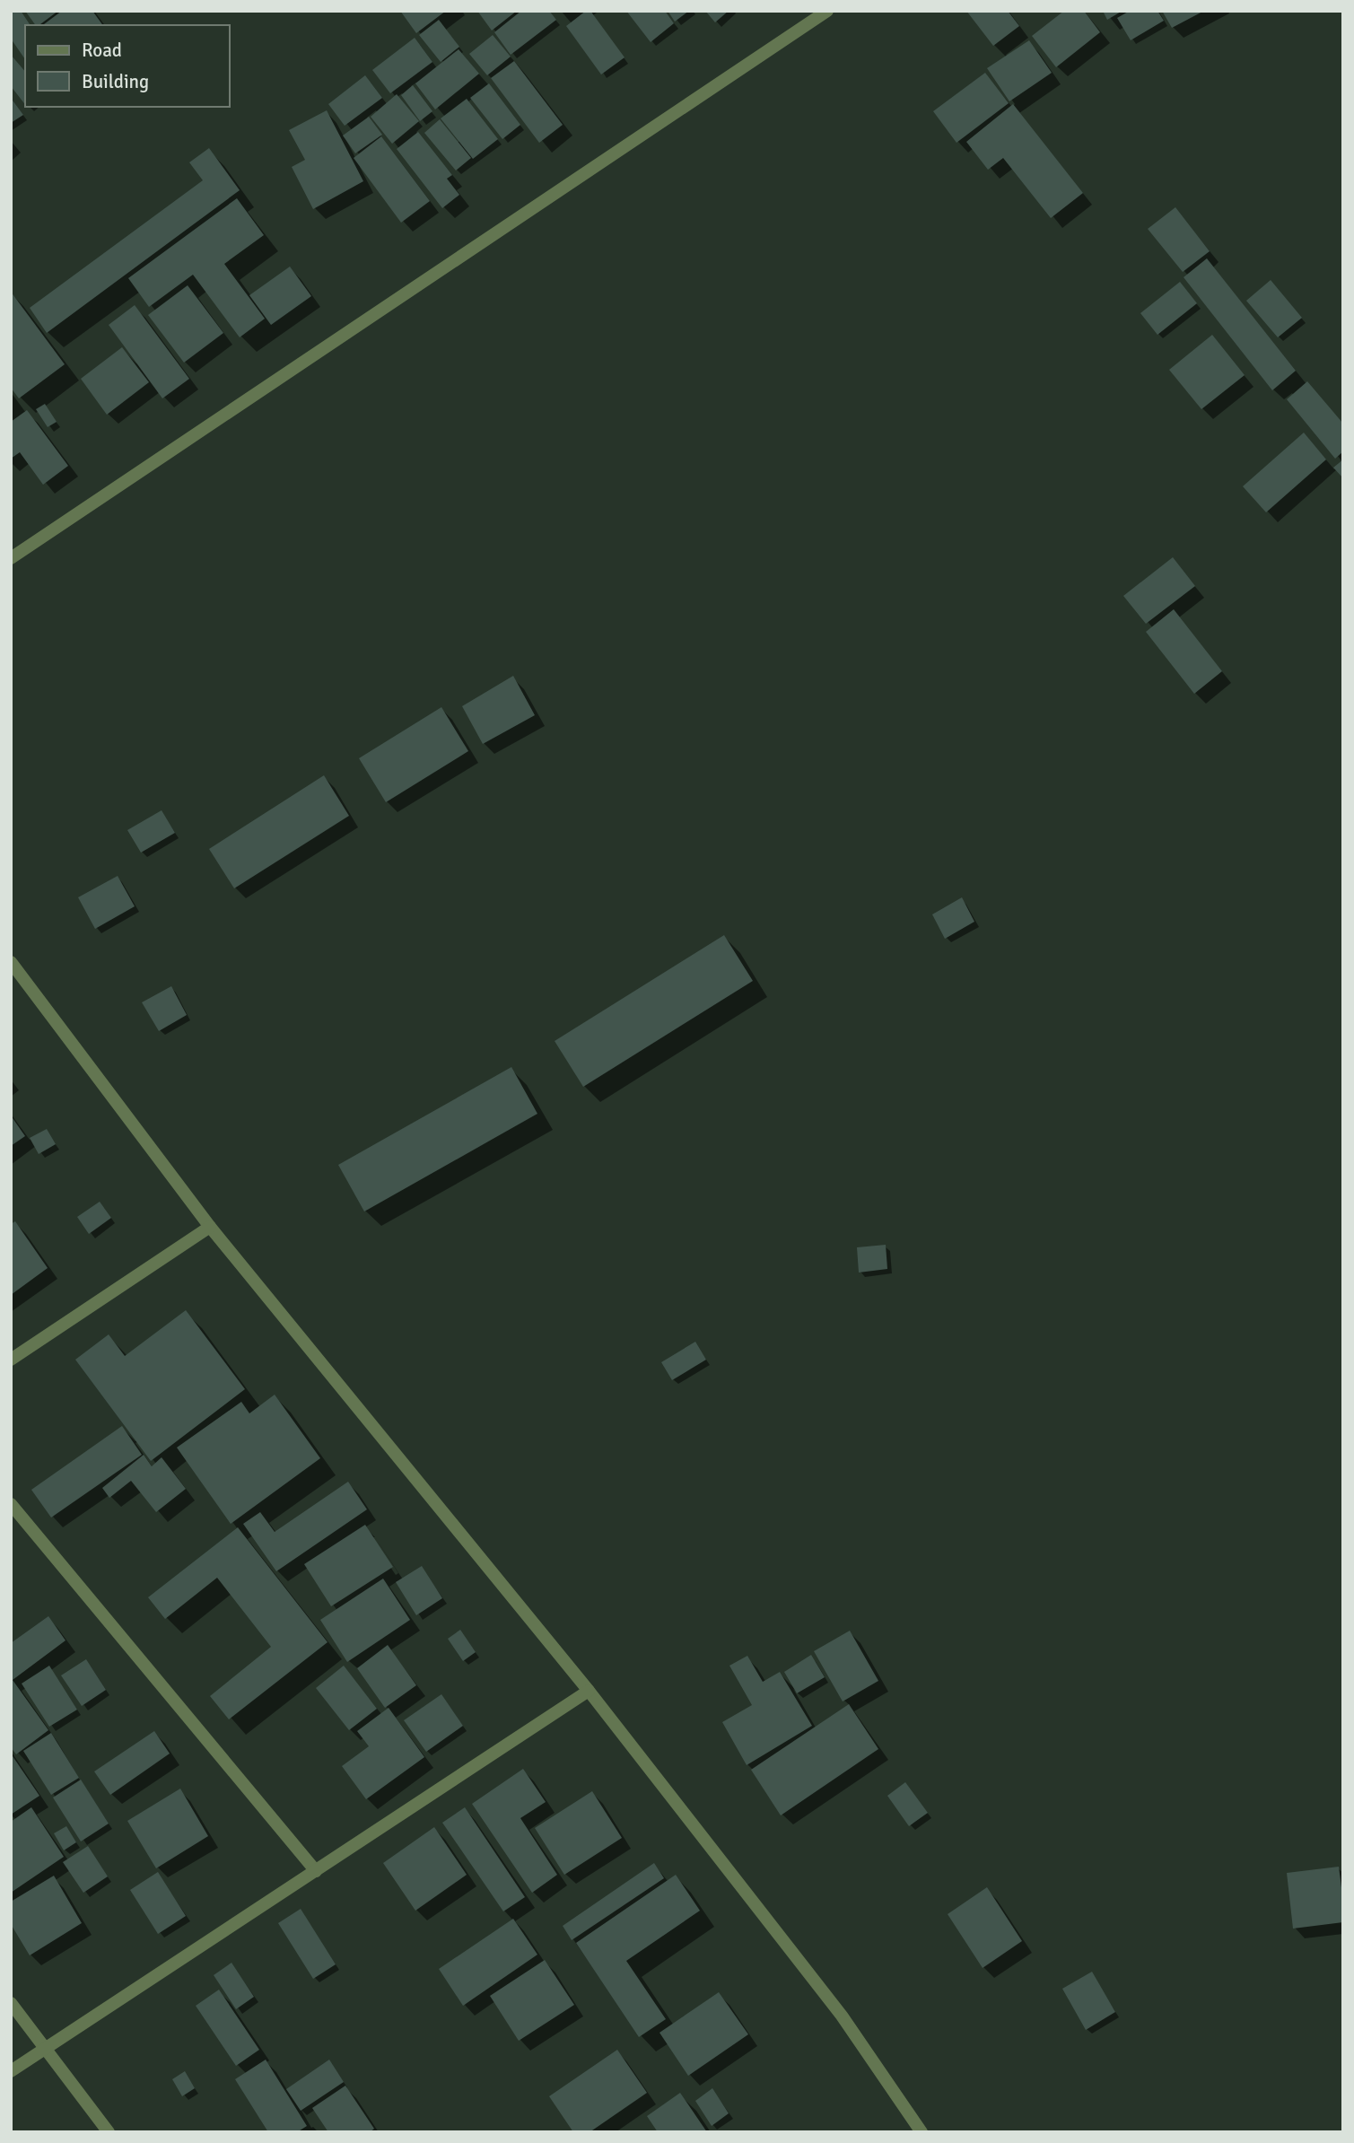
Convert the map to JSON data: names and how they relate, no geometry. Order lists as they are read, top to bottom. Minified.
{"legend":["Road","Building"]}
